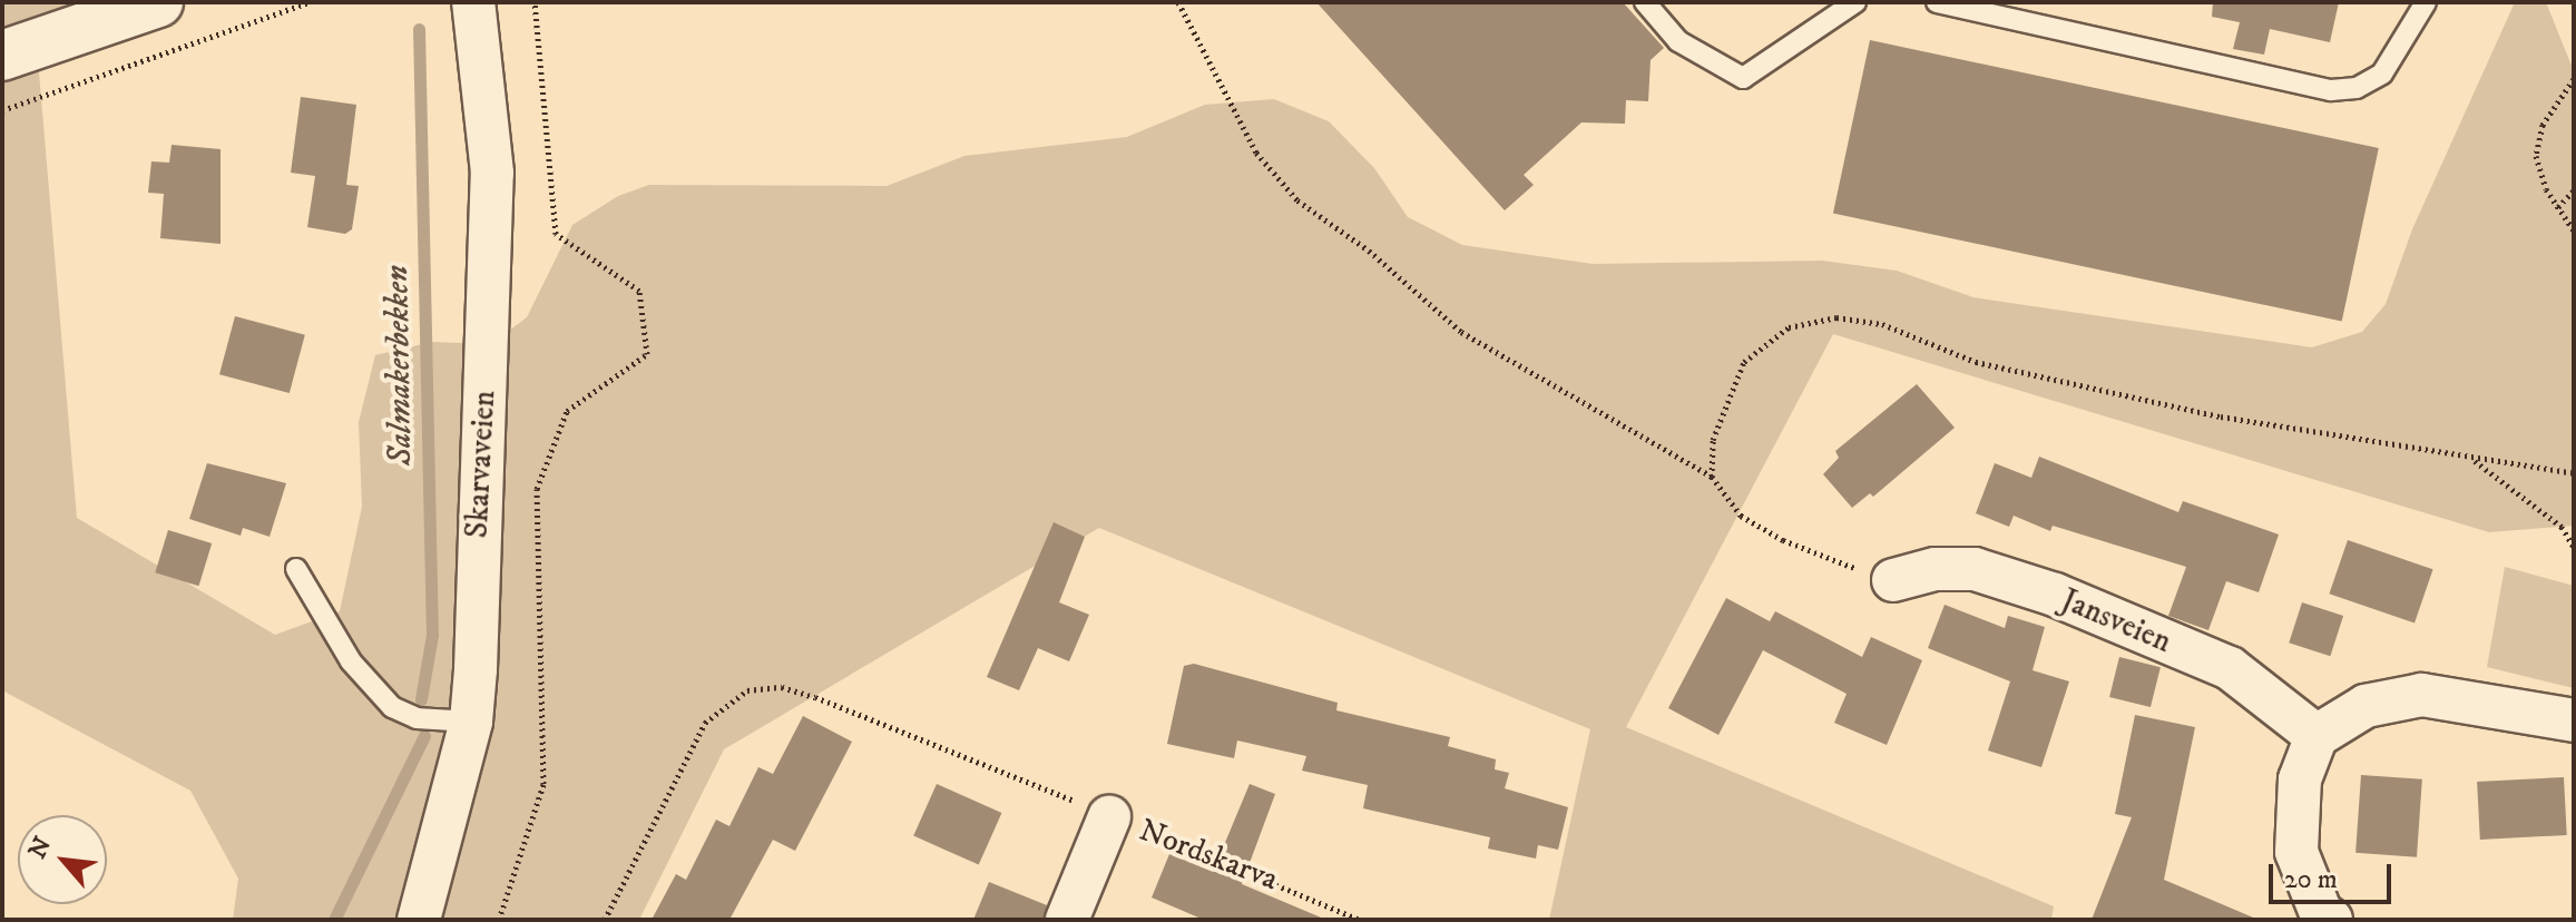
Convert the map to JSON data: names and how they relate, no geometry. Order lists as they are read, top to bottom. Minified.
{"streets":{"street":["Skarvaveien","Jansveien","Nordskarva"]},"water":["Salmakerbekken"],"scale_bar":"20 m","north":"top left"}
